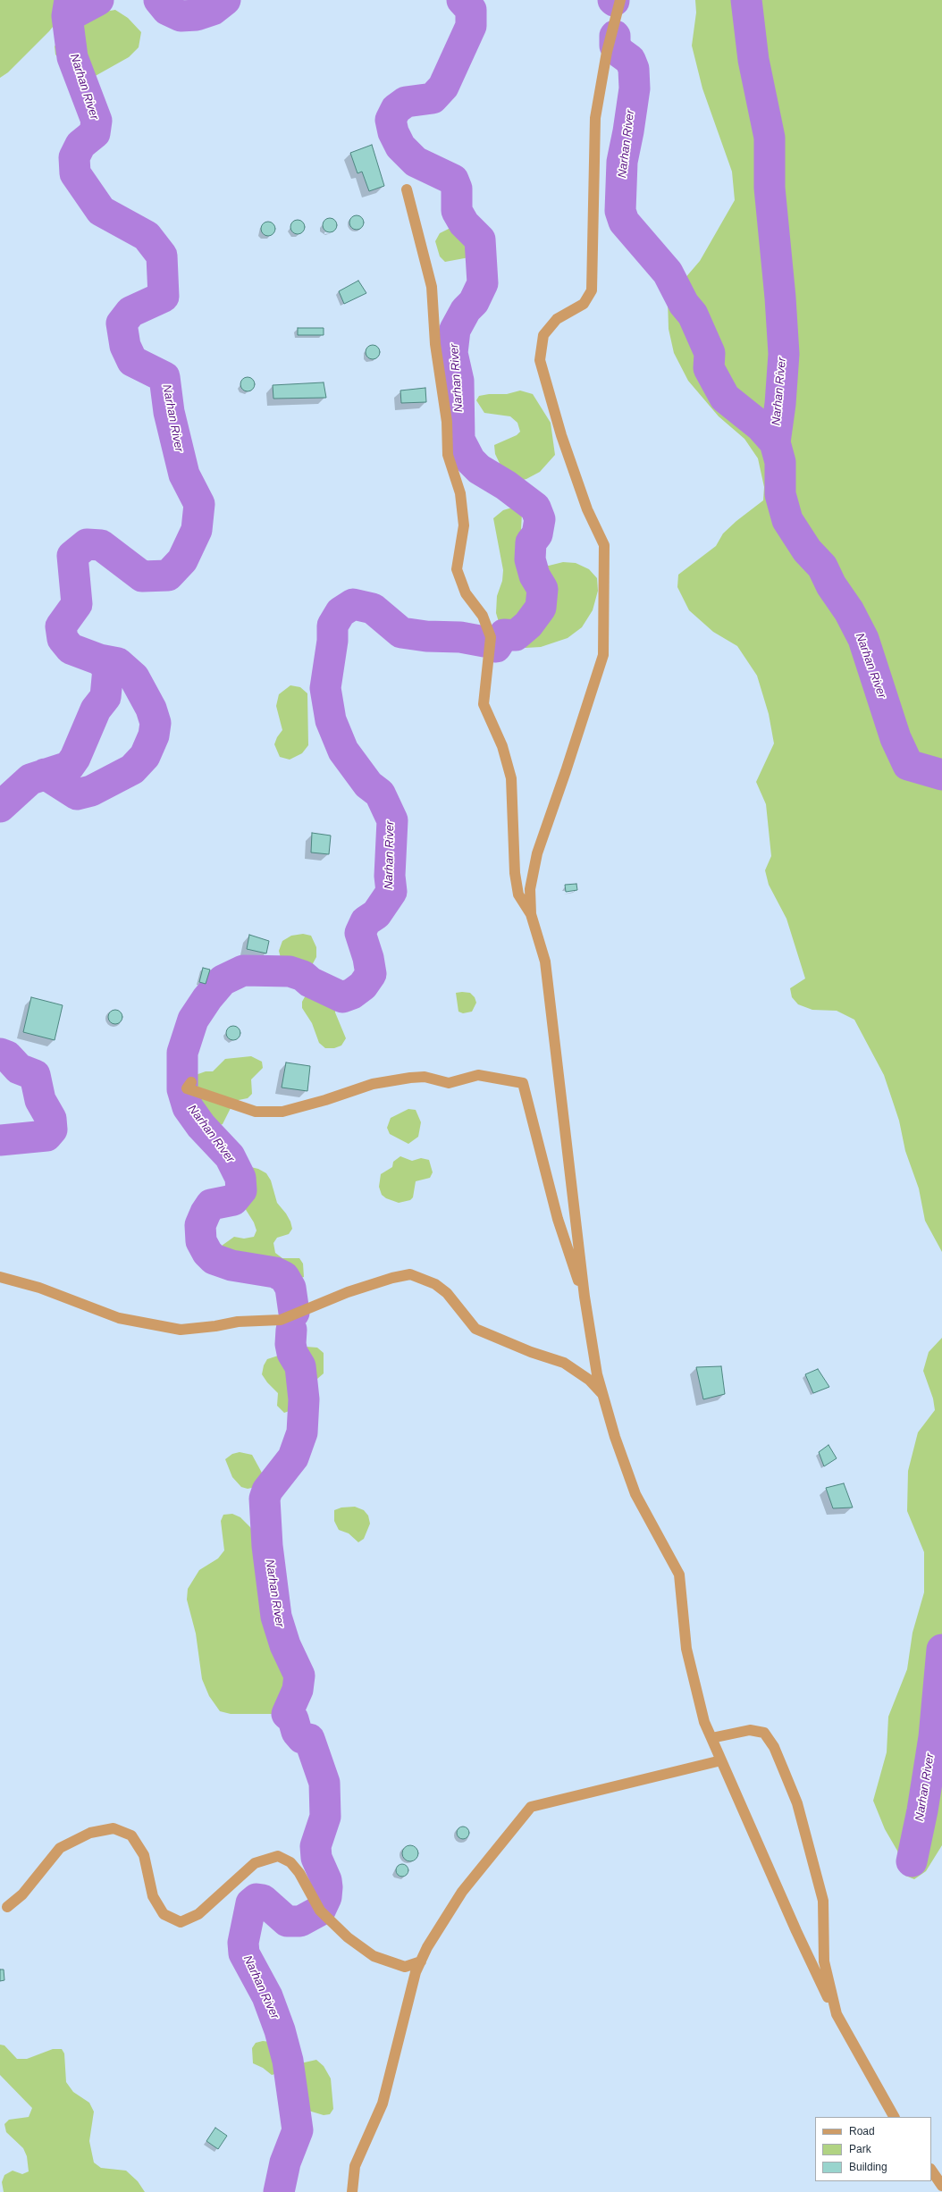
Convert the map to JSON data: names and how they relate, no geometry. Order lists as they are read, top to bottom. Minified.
{"water":["Narhan River"],"legend":["Road","Park","Building"]}
